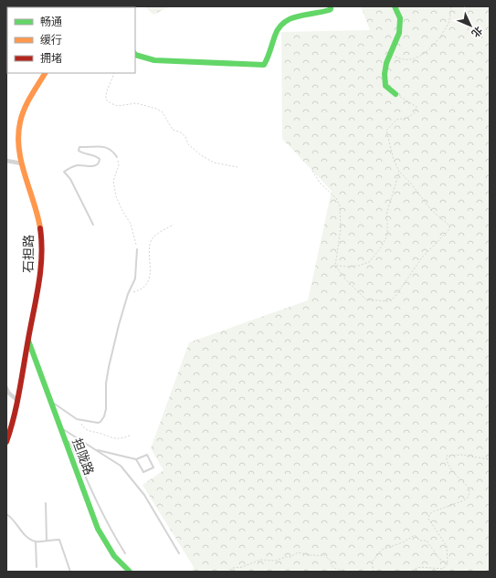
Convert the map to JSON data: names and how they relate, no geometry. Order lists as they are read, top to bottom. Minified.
{"streets":{"street":["石担路","担陇路"]},"crossings":[["石担路","担陇路"]],"legend":["畅通","缓行","拥堵"],"north":"bottom right"}
